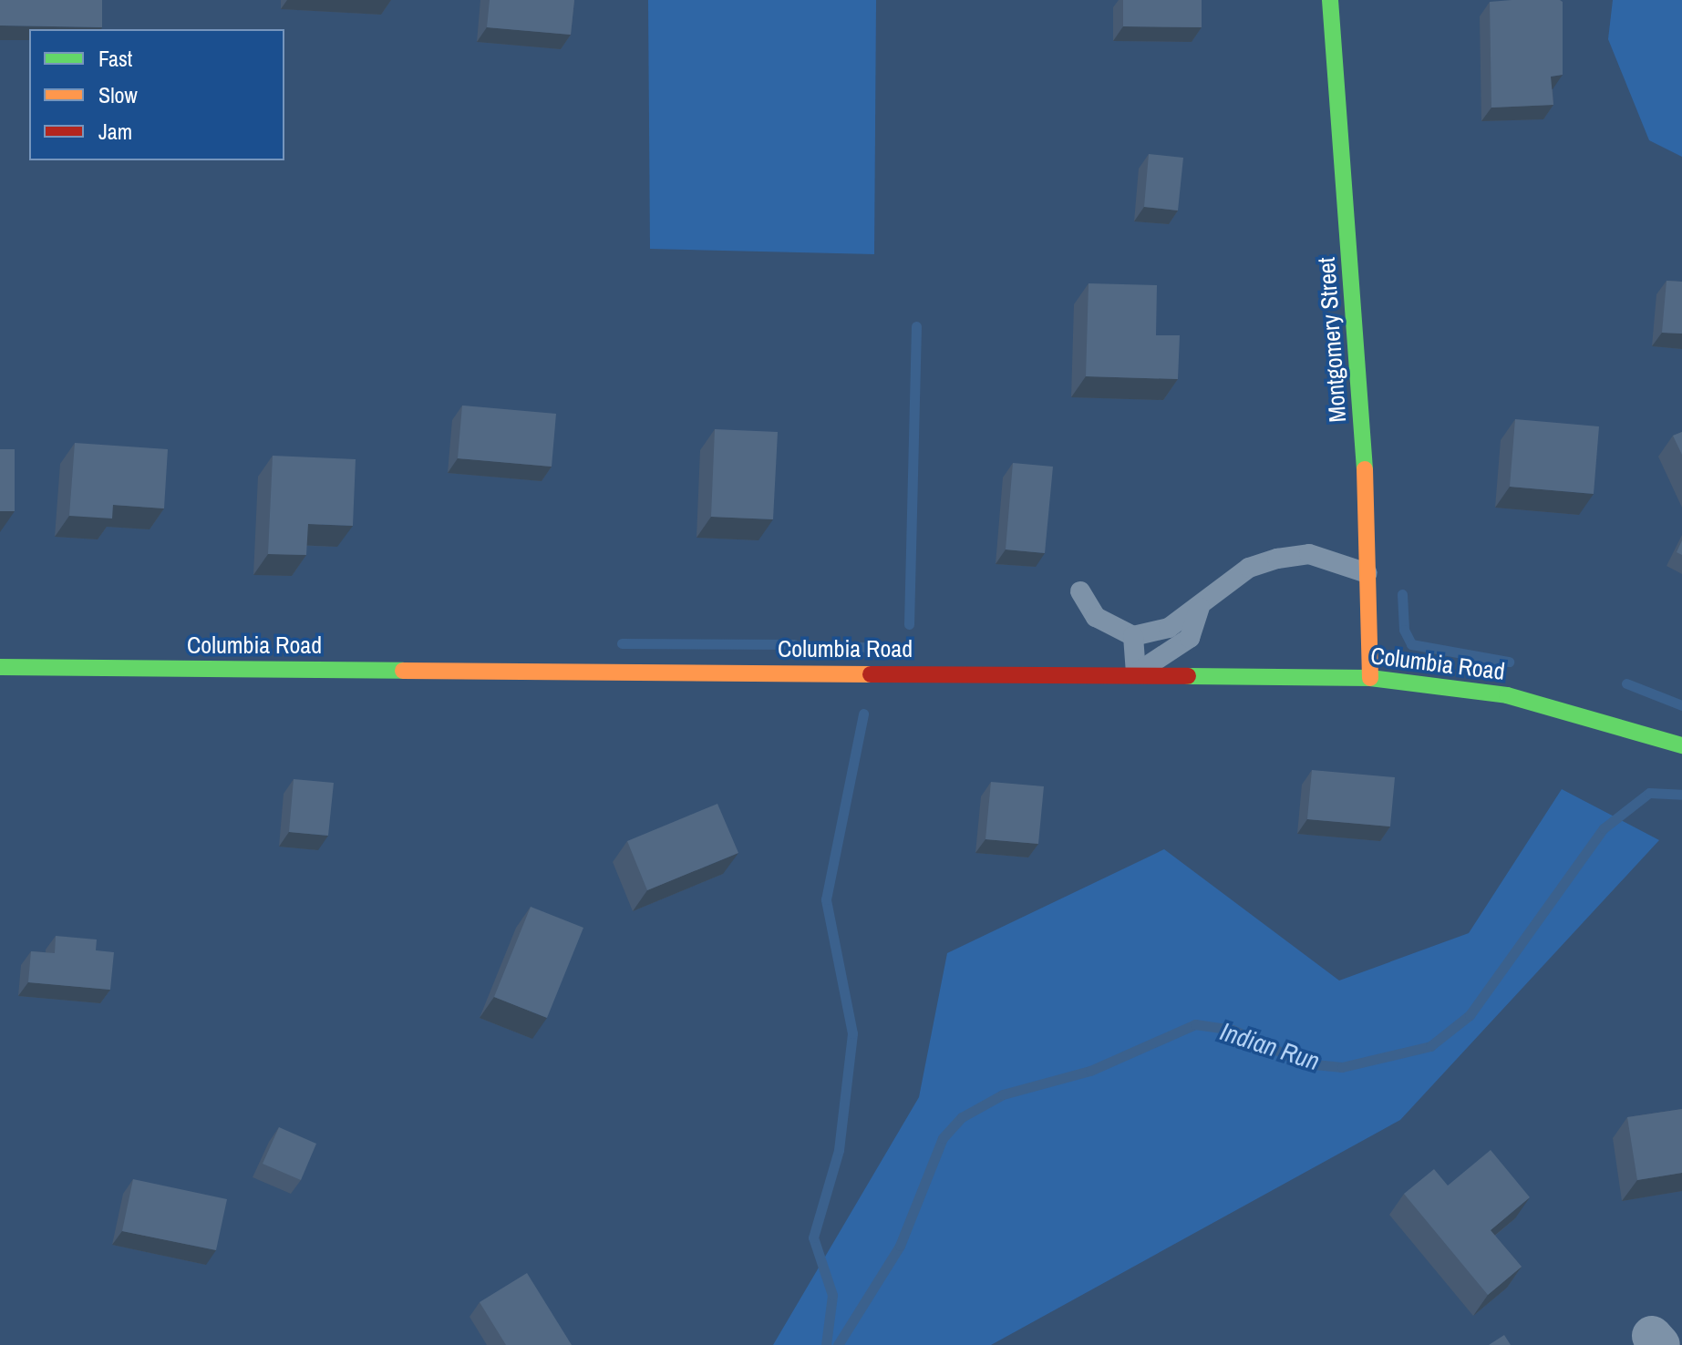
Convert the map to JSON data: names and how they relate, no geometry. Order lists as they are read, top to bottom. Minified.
{"streets":{"street":["Montgomery Street","Columbia Road"]},"crossings":[["Montgomery Street","Columbia Road"]],"water":["Indian Run"],"legend":["Fast","Slow","Jam"]}
